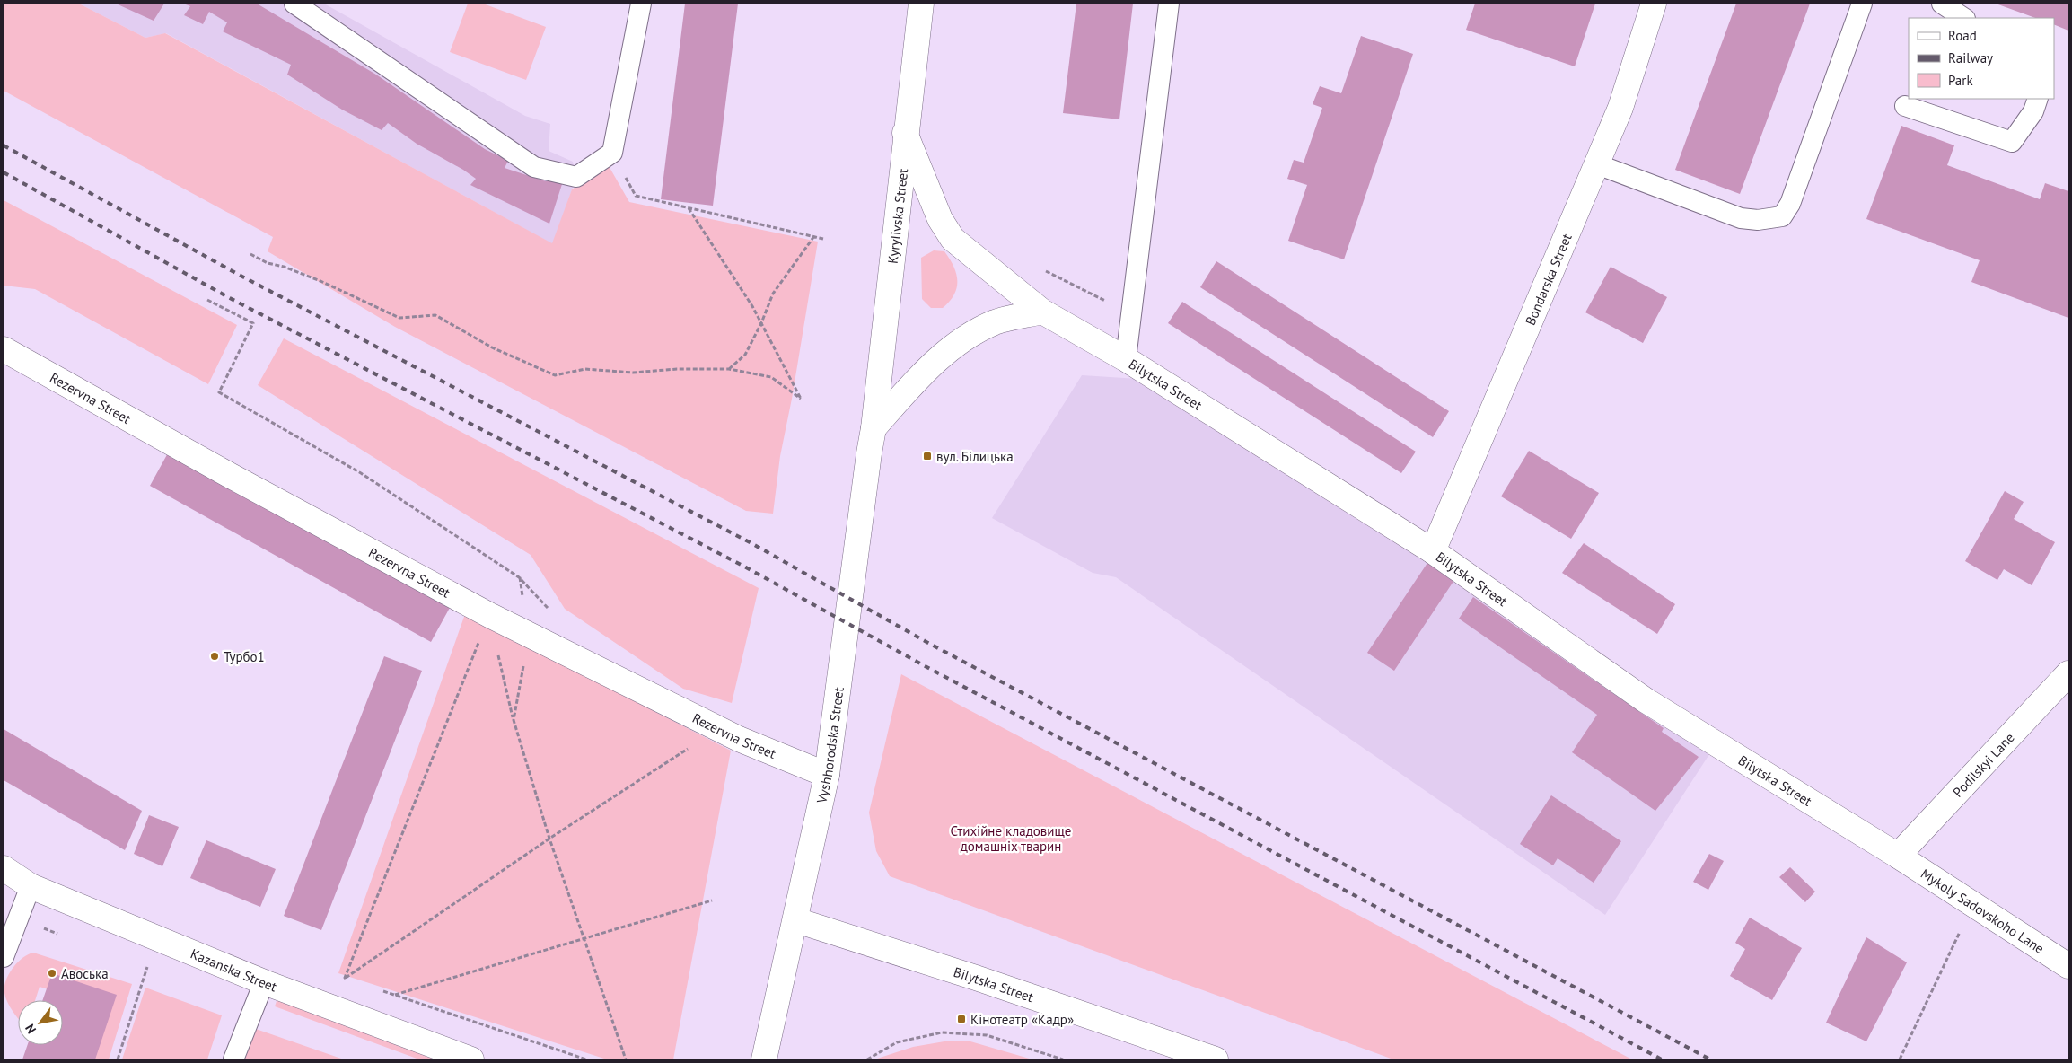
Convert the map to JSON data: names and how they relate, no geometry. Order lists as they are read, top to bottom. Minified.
{"streets":{"street":["Kyrylivska Street","Bondarska Street","Bilytska Street","Rezervna Street","Vyshhorodska Street","Podilskyi Lane","Mykoly Sadovskoho Lane","Kazanska Street"]},"crossings":[["Kyrylivska Street","Bilytska Street"],["Kyrylivska Street","Vyshhorodska Street"],["Bondarska Street","Bilytska Street"],["Bilytska Street","Vyshhorodska Street"],["Bilytska Street","Podilskyi Lane"],["Bilytska Street","Mykoly Sadovskoho Lane"],["Rezervna Street","Vyshhorodska Street"],["Podilskyi Lane","Mykoly Sadovskoho Lane"]],"parks":["Стихійне кладовище домашніх тварин"],"places":{"transit":["вул. Білицька","Кінотеатр «Кадр»"],"other":["Турбо1","Авоська"]},"legend":["Road","Railway","Park"],"north":"bottom left"}
